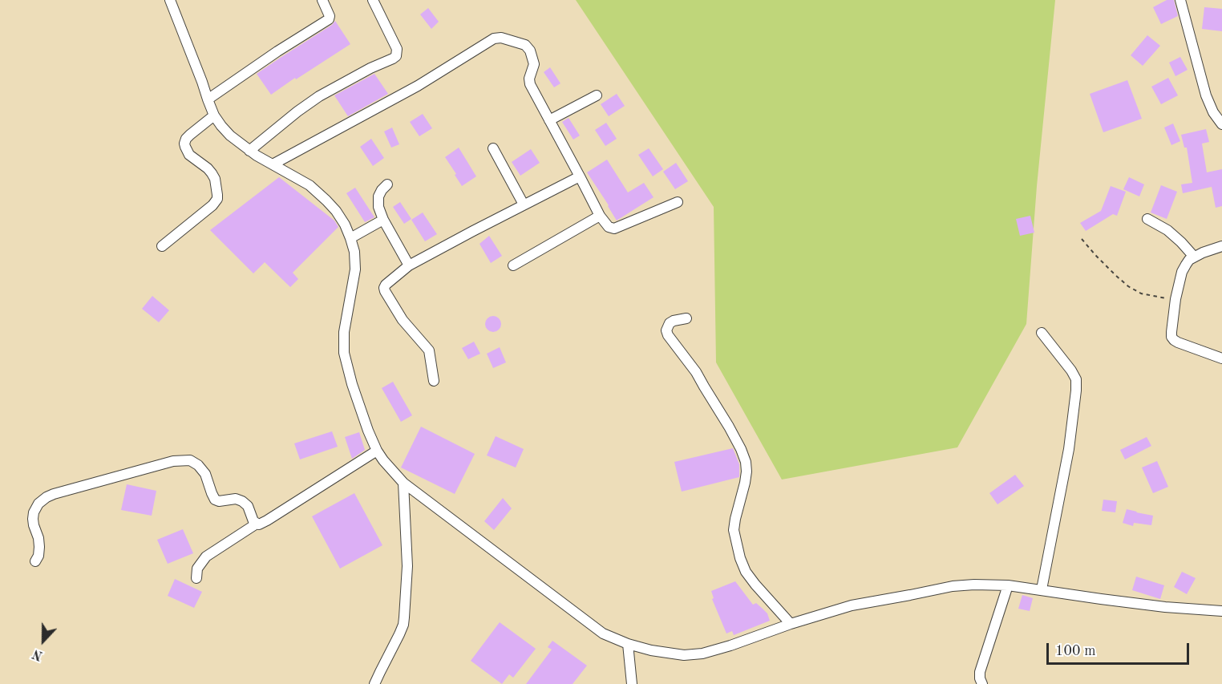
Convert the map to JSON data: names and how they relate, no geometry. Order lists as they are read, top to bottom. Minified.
{"scale_bar":"100 m","north":"bottom"}
